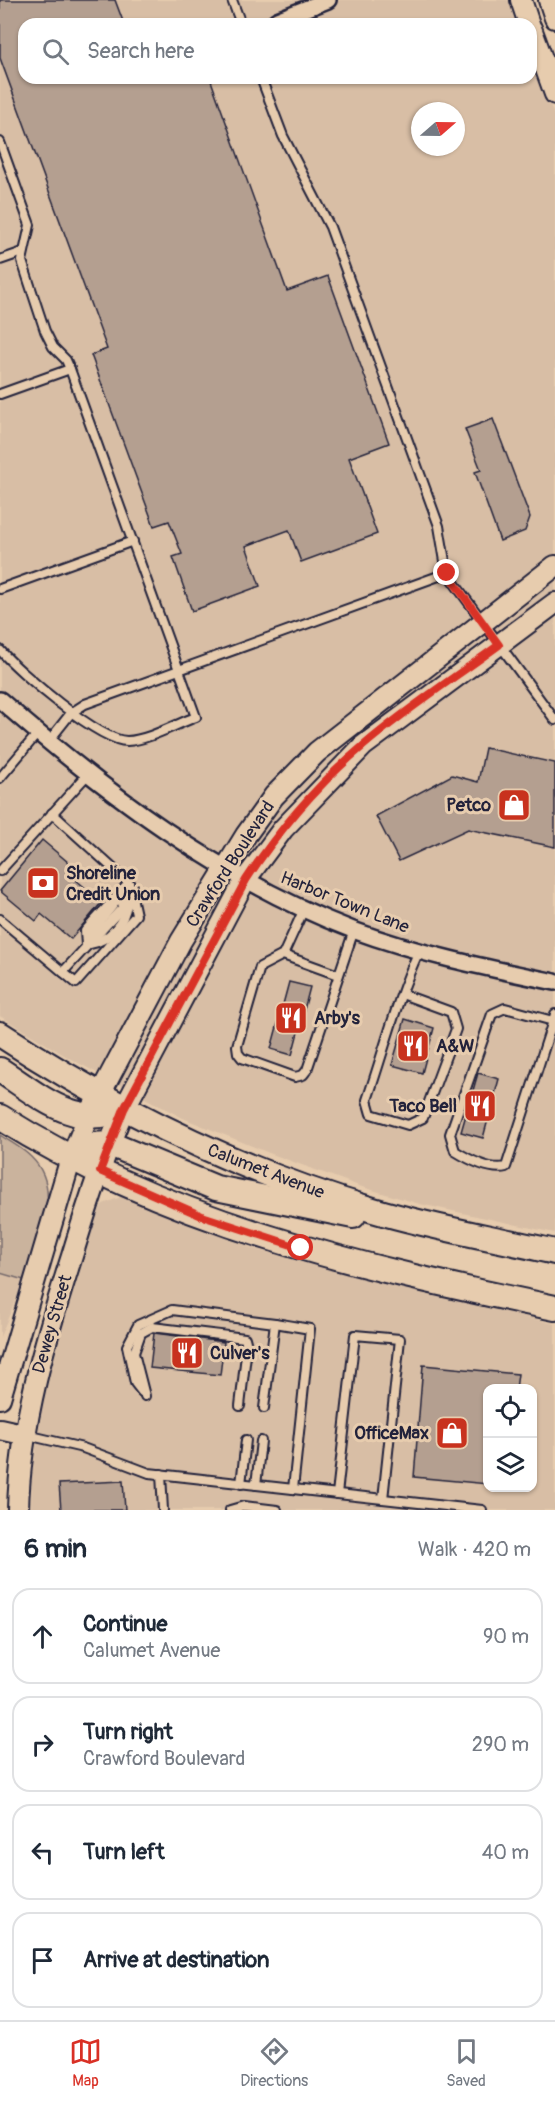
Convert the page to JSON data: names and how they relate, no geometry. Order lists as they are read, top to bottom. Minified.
{"streets":{"main road":["Calumet Avenue"],"street":["Crawford Boulevard","Harbor Town Lane","Dewey Street"]},"crossings":[["Crawford Boulevard","Harbor Town Lane"],["Crawford Boulevard","Calumet Avenue"],["Crawford Boulevard","Dewey Street"],["Calumet Avenue","Dewey Street"]],"places":{"shop":["Petco","OfficeMax"],"bank":["Shoreline Credit Union"],"restaurant":["Arby's","A&W","Taco Bell","Culver's"]},"north":"right","page":{"search":"Search here","heading":["6 min","Walk · 420 m"],"list":[["Continue","Calumet Avenue","90 m"],["Turn right","Crawford Boulevard","290 m"],["Turn left","40 m"],"Arrive at destination"],"nav":["Map","Directions","Saved"]}}
